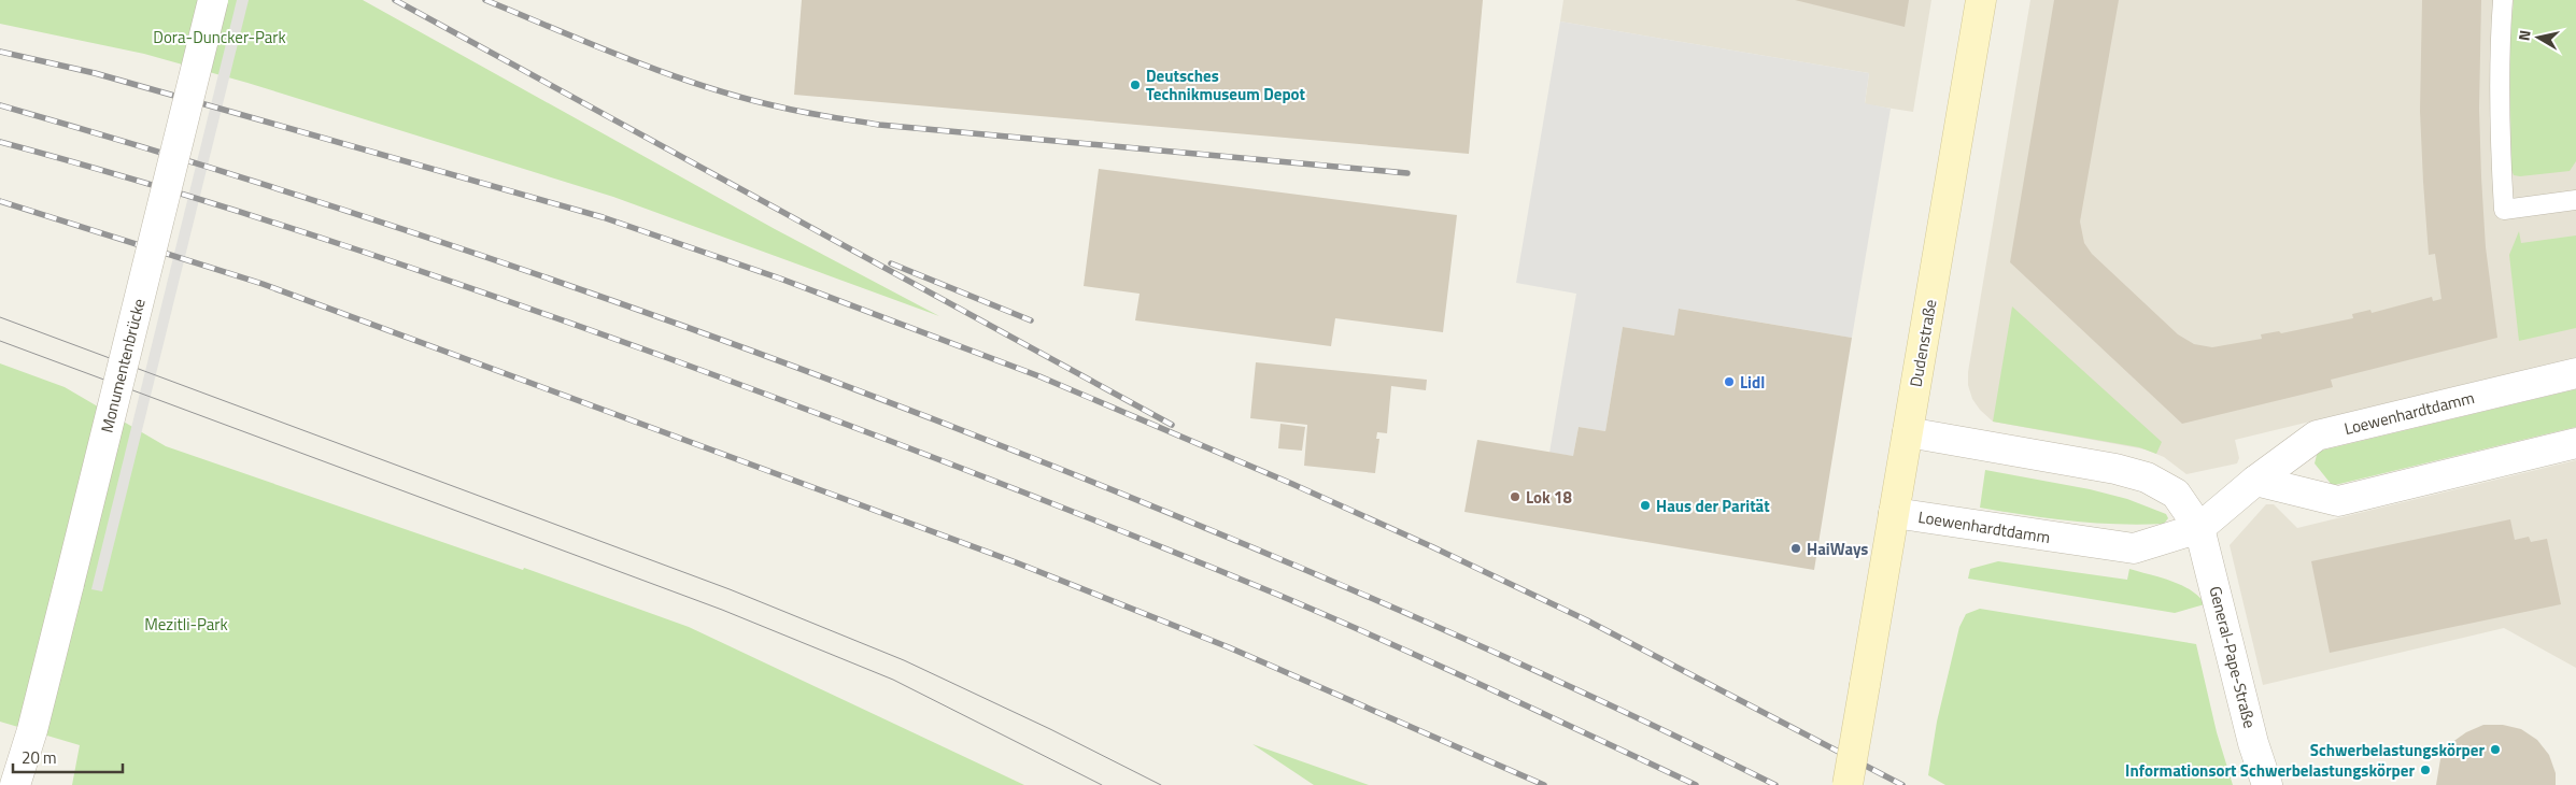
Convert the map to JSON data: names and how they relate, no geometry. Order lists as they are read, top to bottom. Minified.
{"streets":{"main road":["Dudenstraße"],"street":["Monumentenbrücke","Loewenhardtdamm","General-Pape-Straße"]},"crossings":[["Dudenstraße","Loewenhardtdamm"],["Loewenhardtdamm","General-Pape-Straße"]],"parks":["Dora-Duncker-Park","Mezitli-Park"],"places":["Deutsches Technikmuseum Depot","Lidl","Lok 18","Haus der Parität","HaiWays","Schwerbelastungskörper","Informationsort Schwerbelastungskörper"],"scale_bar":"20 m","north":"left"}
